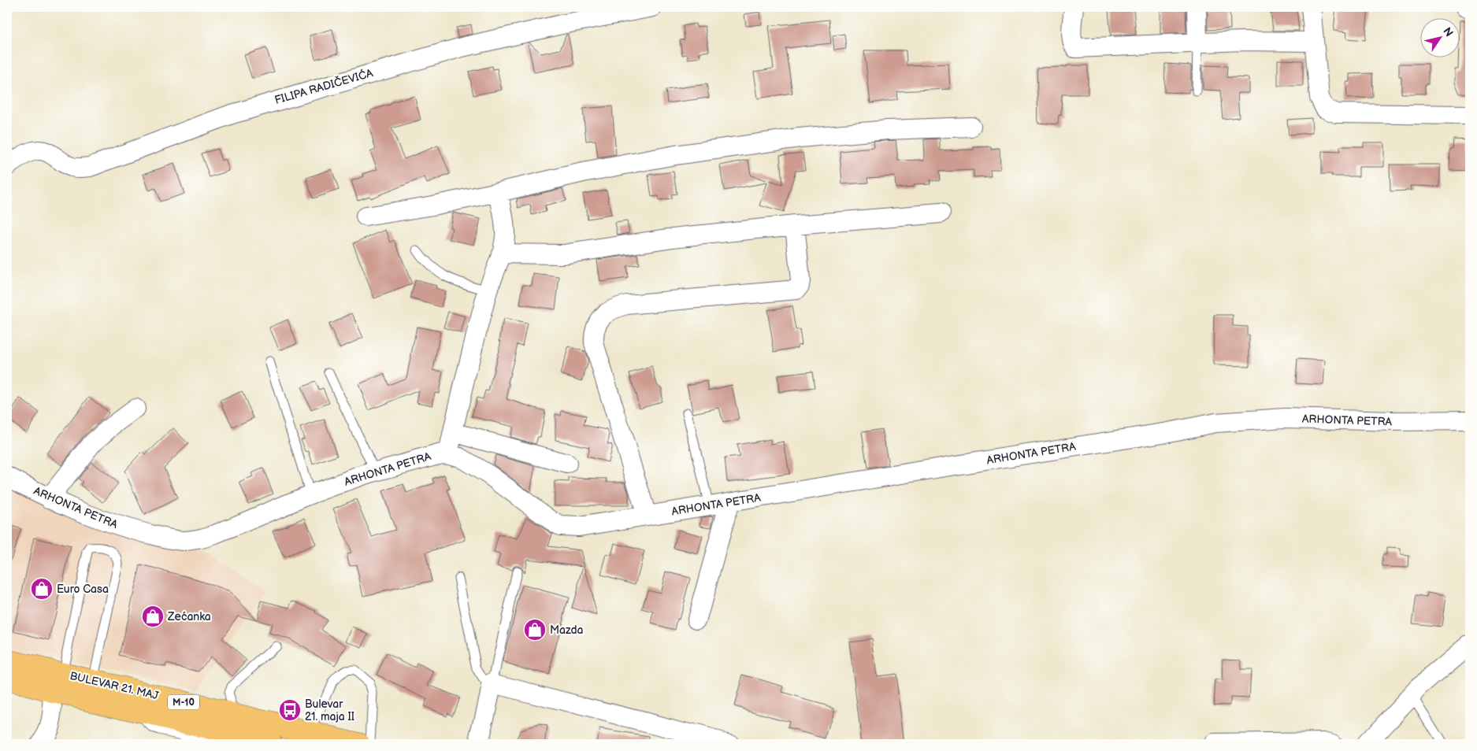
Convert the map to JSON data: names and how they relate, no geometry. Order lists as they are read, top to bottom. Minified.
{"streets":{"main road":["BULEVAR 21. MAJ","M-10"],"street":["FILIPA RADIČEVIĆA","ARHONTA PETRA"]},"places":{"shop":["Euro Casa","Zećanka","Mazda"],"bus stop":["Bulevar 21. maja II"]},"north":"top right"}
